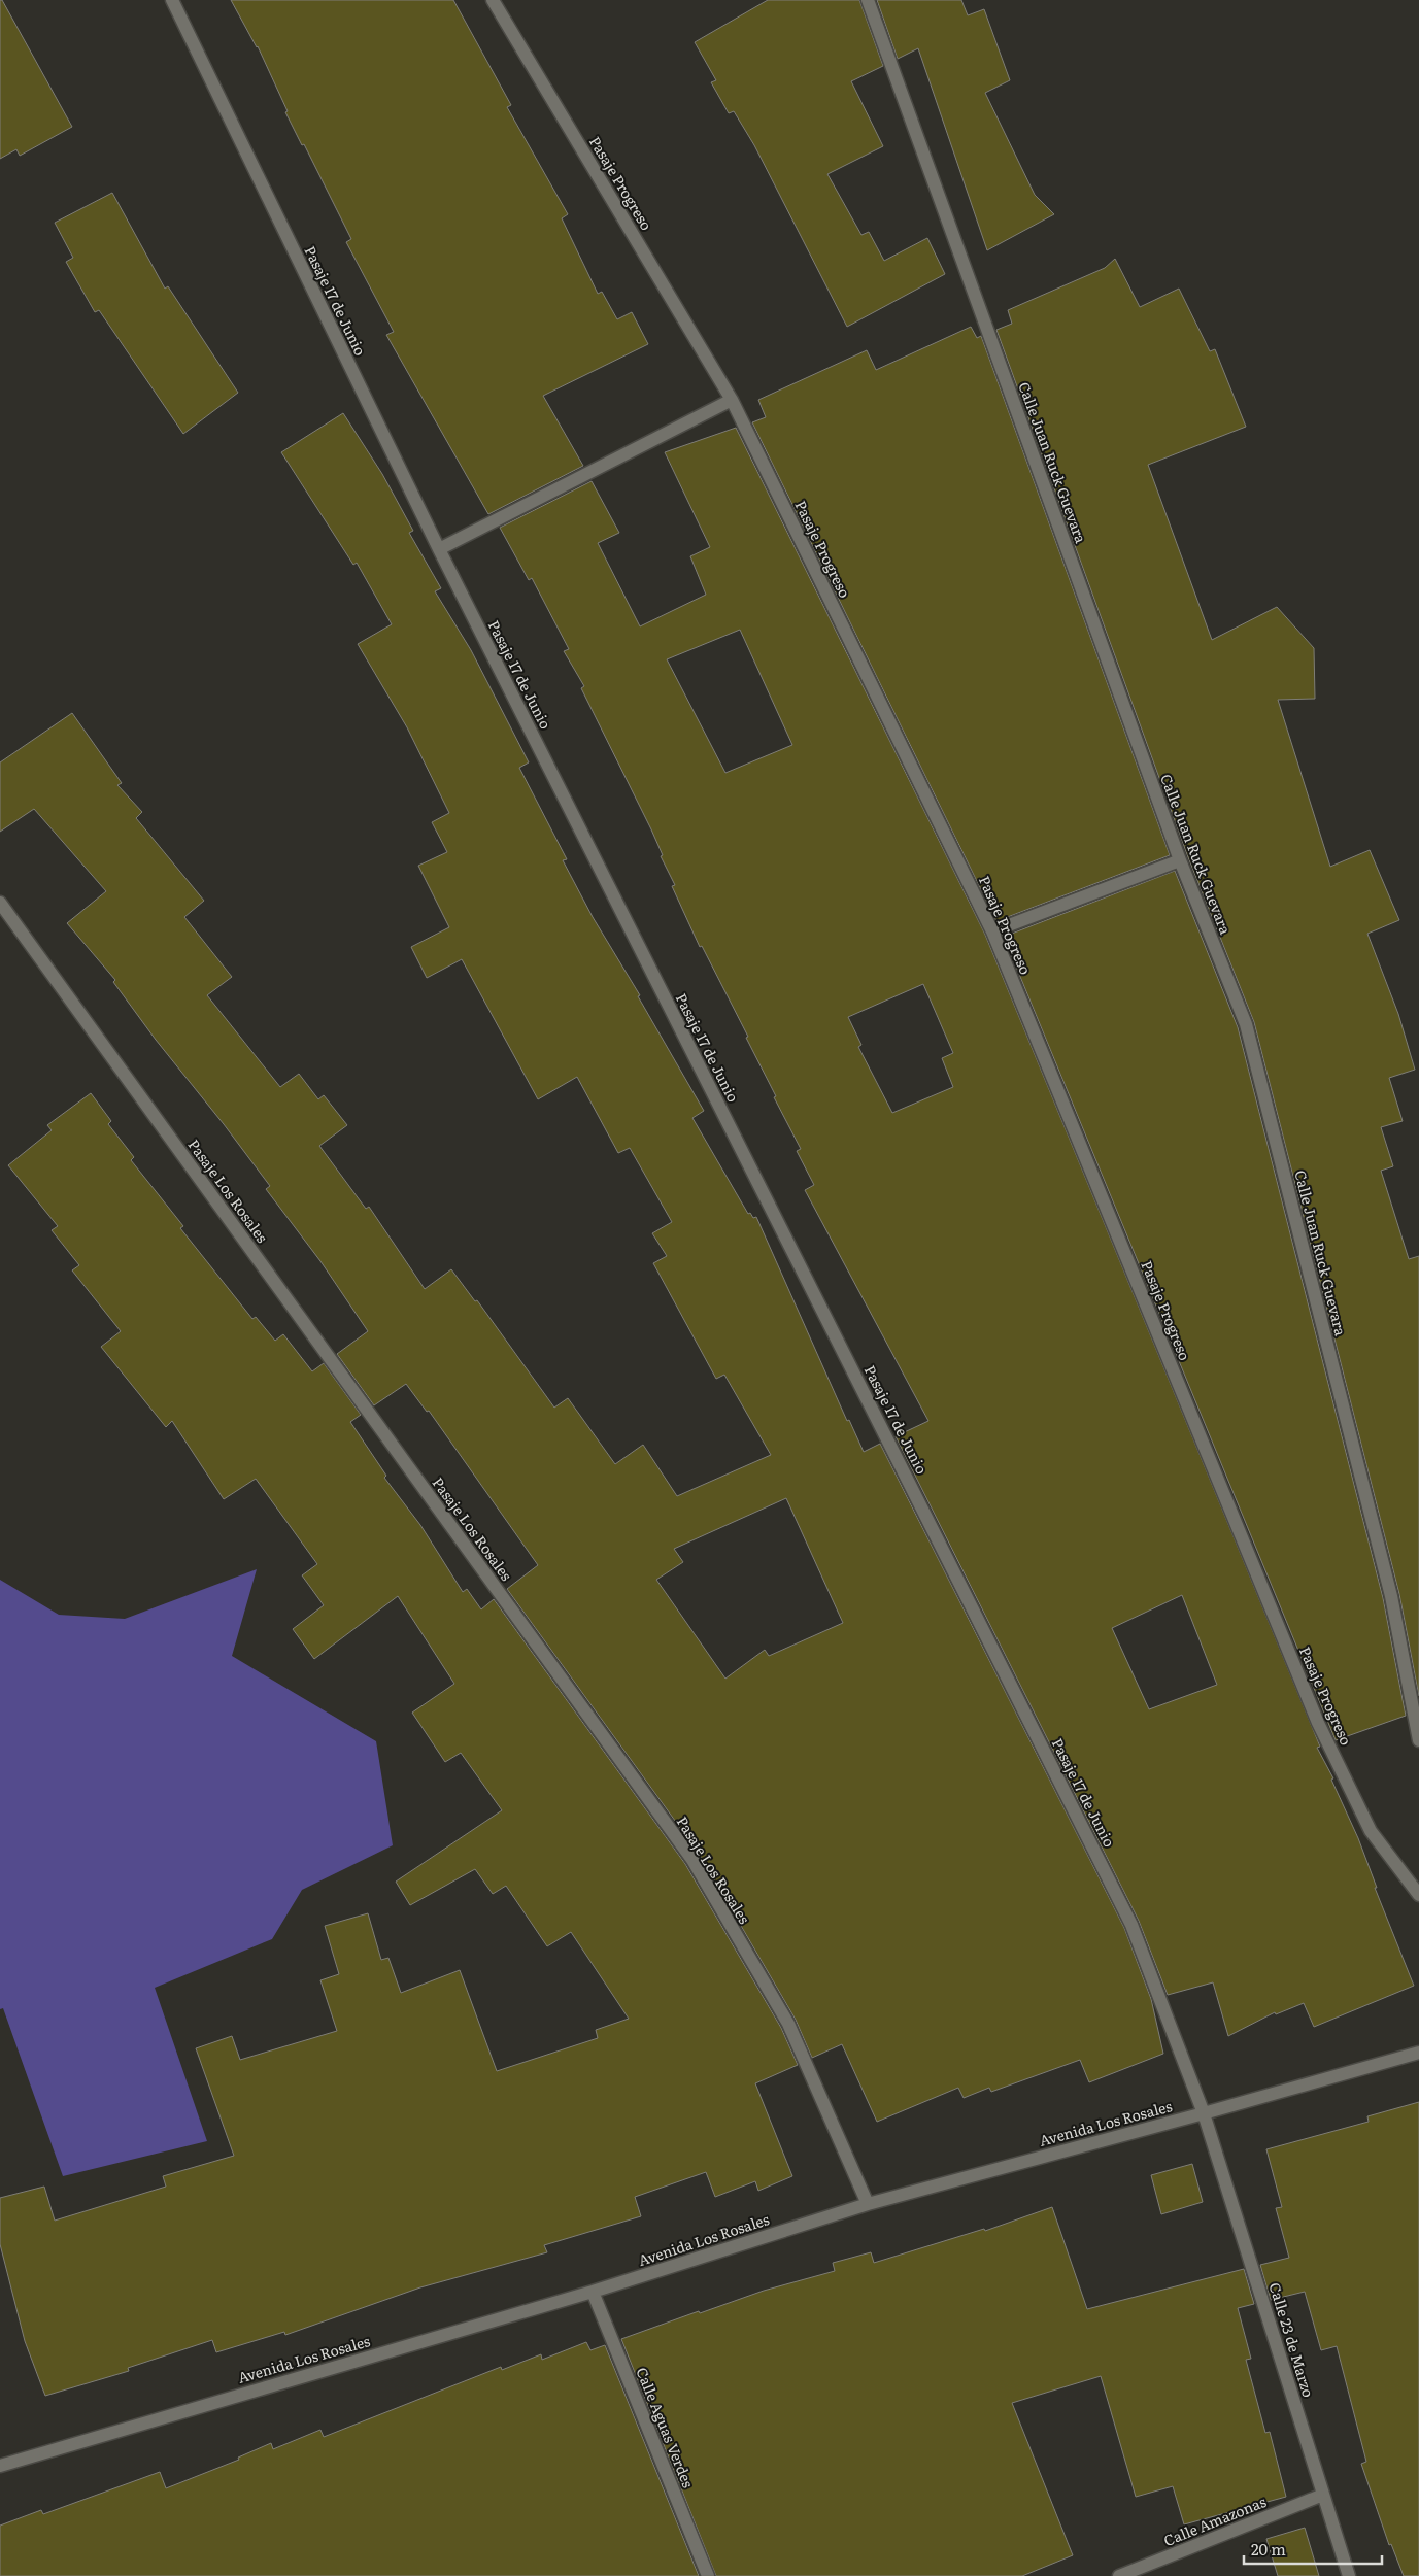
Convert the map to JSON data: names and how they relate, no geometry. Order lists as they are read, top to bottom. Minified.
{"streets":{"street":["Pasaje Progreso","Pasaje 17 de Junio","Calle Juan Ruck Guevara","Pasaje Los Rosales","Avenida Los Rosales","Calle 23 de Marzo","Calle Aguas Verdes","Calle Amazonas"]},"crossings":[["Pasaje 17 de Junio","Avenida Los Rosales"],["Pasaje 17 de Junio","Calle 23 de Marzo"],["Pasaje Los Rosales","Avenida Los Rosales"],["Avenida Los Rosales","Calle 23 de Marzo"],["Avenida Los Rosales","Calle Aguas Verdes"],["Calle 23 de Marzo","Calle Amazonas"]],"scale_bar":"20 m"}
